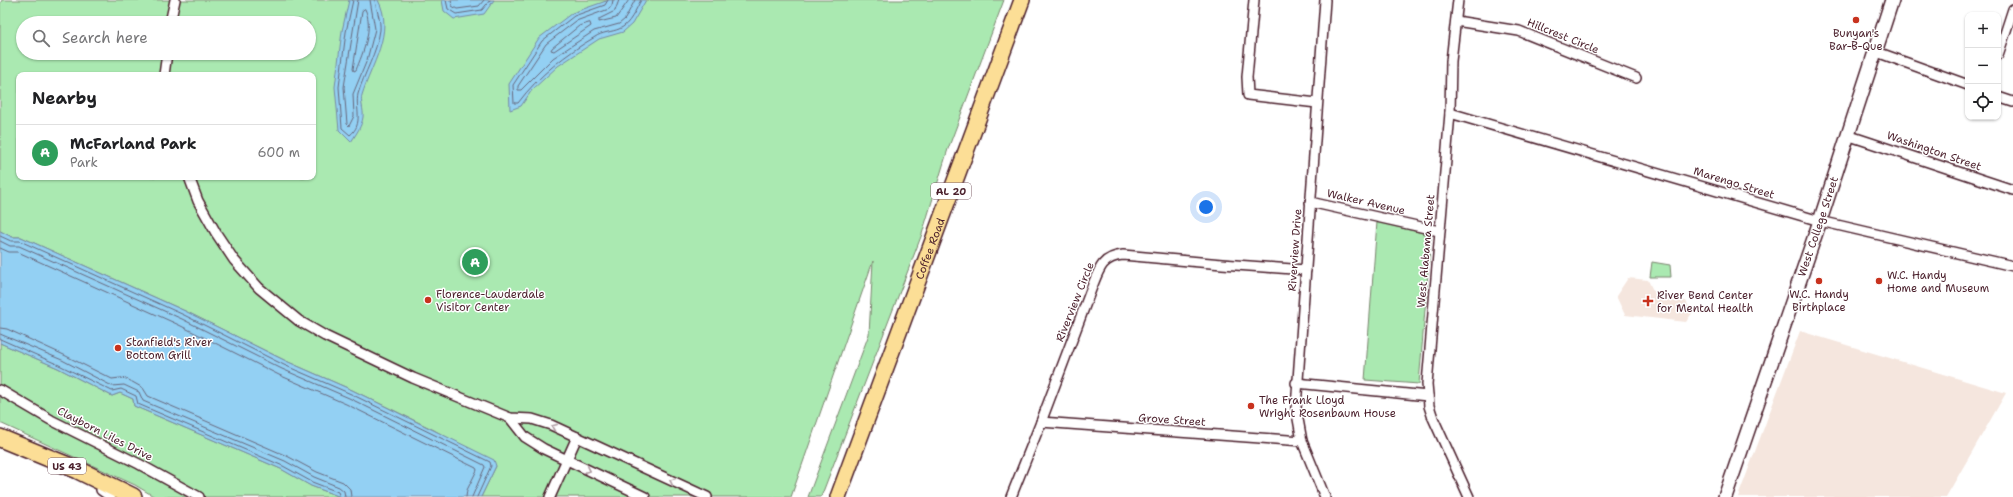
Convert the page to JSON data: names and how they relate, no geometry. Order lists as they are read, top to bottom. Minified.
{"streets":{"highway":["US 43"],"main road":["AL 20","Coffee Road"],"street":["Hillcrest Circle","Washington Street","Marengo Street","Walker Avenue","West College Street","Riverview Drive","West Alabama Street","Riverview Circle","Grove Street","Clayborn Liles Drive"]},"crossings":[["Hillcrest Circle","West Alabama Street"],["Washington Street","West College Street"],["Marengo Street","West College Street"],["Marengo Street","West Alabama Street"],["Walker Avenue","Riverview Drive"],["Walker Avenue","West Alabama Street"],["Riverview Drive","Riverview Circle"],["Riverview Drive","Grove Street"],["Riverview Circle","Grove Street"]],"places":{"other":["Bunyan's Bar-B-Que","W.C. Handy Birthplace","W.C. Handy Home and Museum","Florence-Lauderdale Visitor Center","Stanfield's River Bottom Grill","The Frank Lloyd Wright Rosenbaum House"],"health":["River Bend Center for Mental Health"]},"page":{"map_buttons":["+","−"],"search":"Search here","heading":"Nearby","list":[{"mark":"A","name":"McFarland Park","note":"Park","value":"600 m"}],"pins":"A"}}
